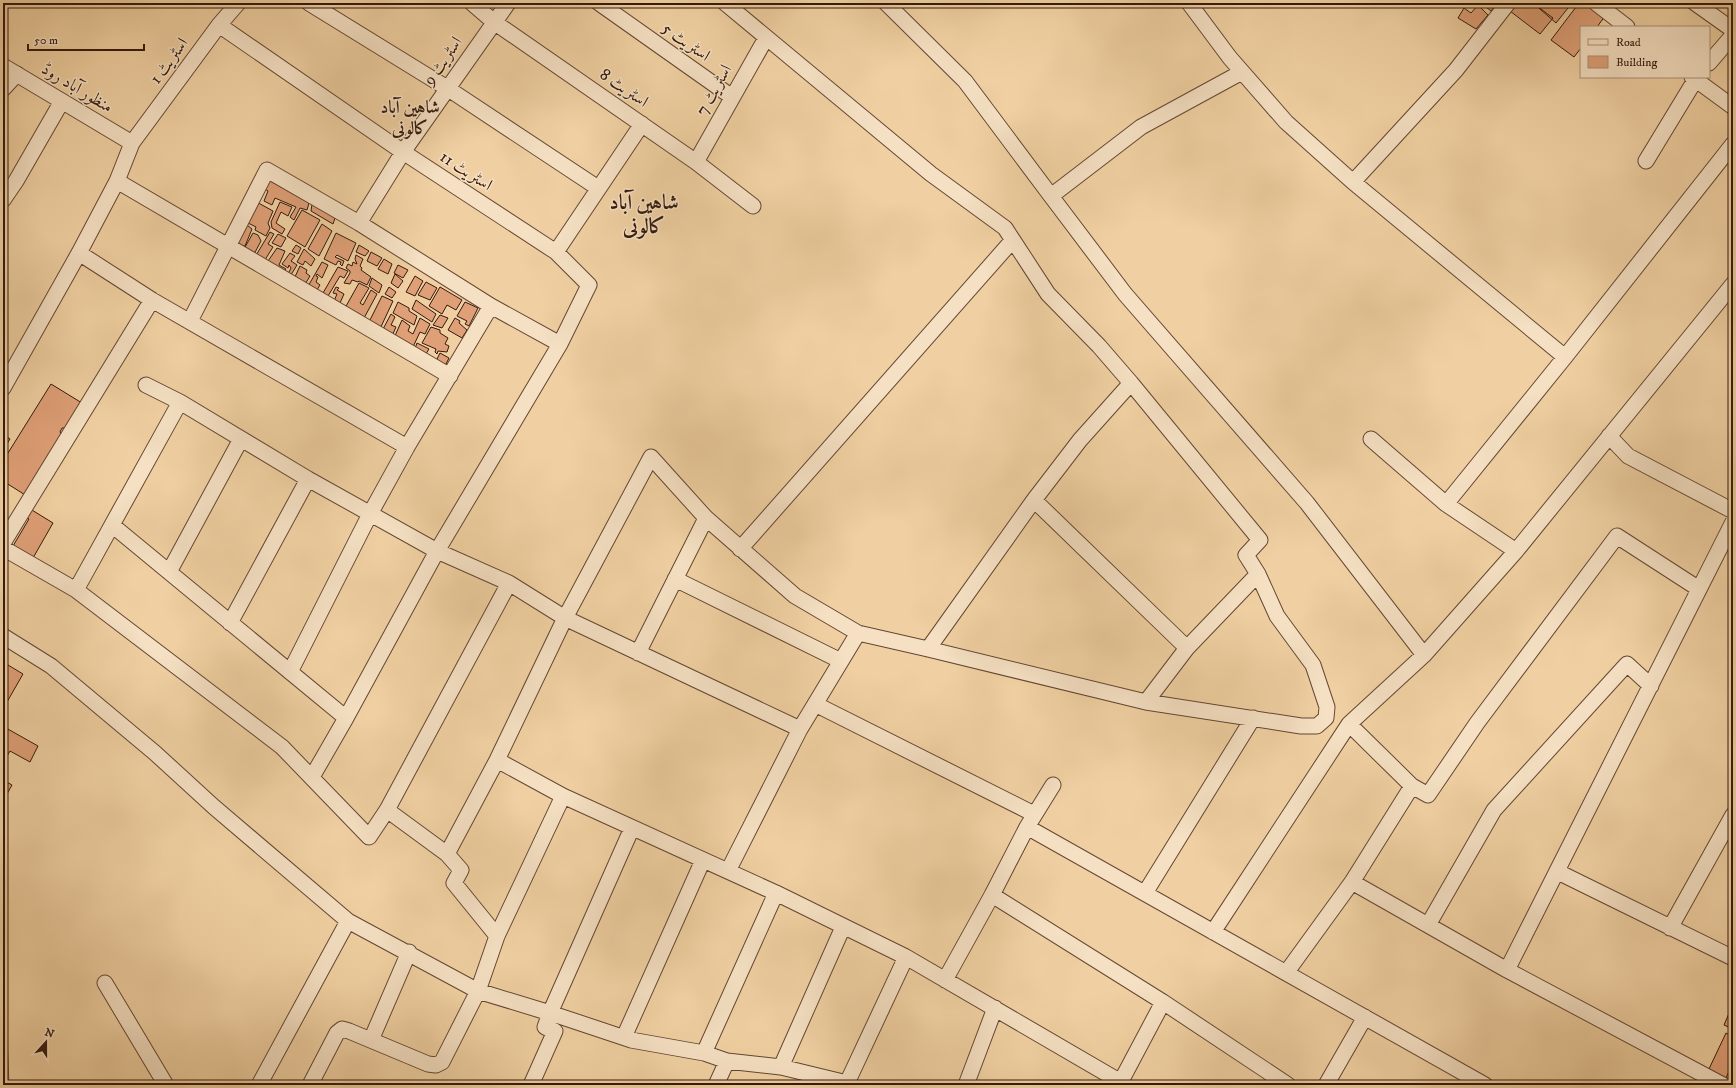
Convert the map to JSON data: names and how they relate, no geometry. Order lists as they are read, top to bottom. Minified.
{"streets":{"street":["اسٹریٹ 5","اسٹریٹ 1","اسٹریٹ 9","منظور آباد روڈ","اسٹریٹ 8","اسٹریٹ 7","اسٹریٹ 11"]},"crossings":[["اسٹریٹ 5","اسٹریٹ 7"],["اسٹریٹ 1","منظور آباد روڈ"],["اسٹریٹ 1","اسٹریٹ 11"],["اسٹریٹ 9","اسٹریٹ 8"],["اسٹریٹ 9","اسٹریٹ 11"],["اسٹریٹ 8","اسٹریٹ 7"]],"districts":["شاہین آباد کالونی","شاہین آباد کالونی"],"legend":["Road","Building"],"scale_bar":"50 m","north":"top"}
